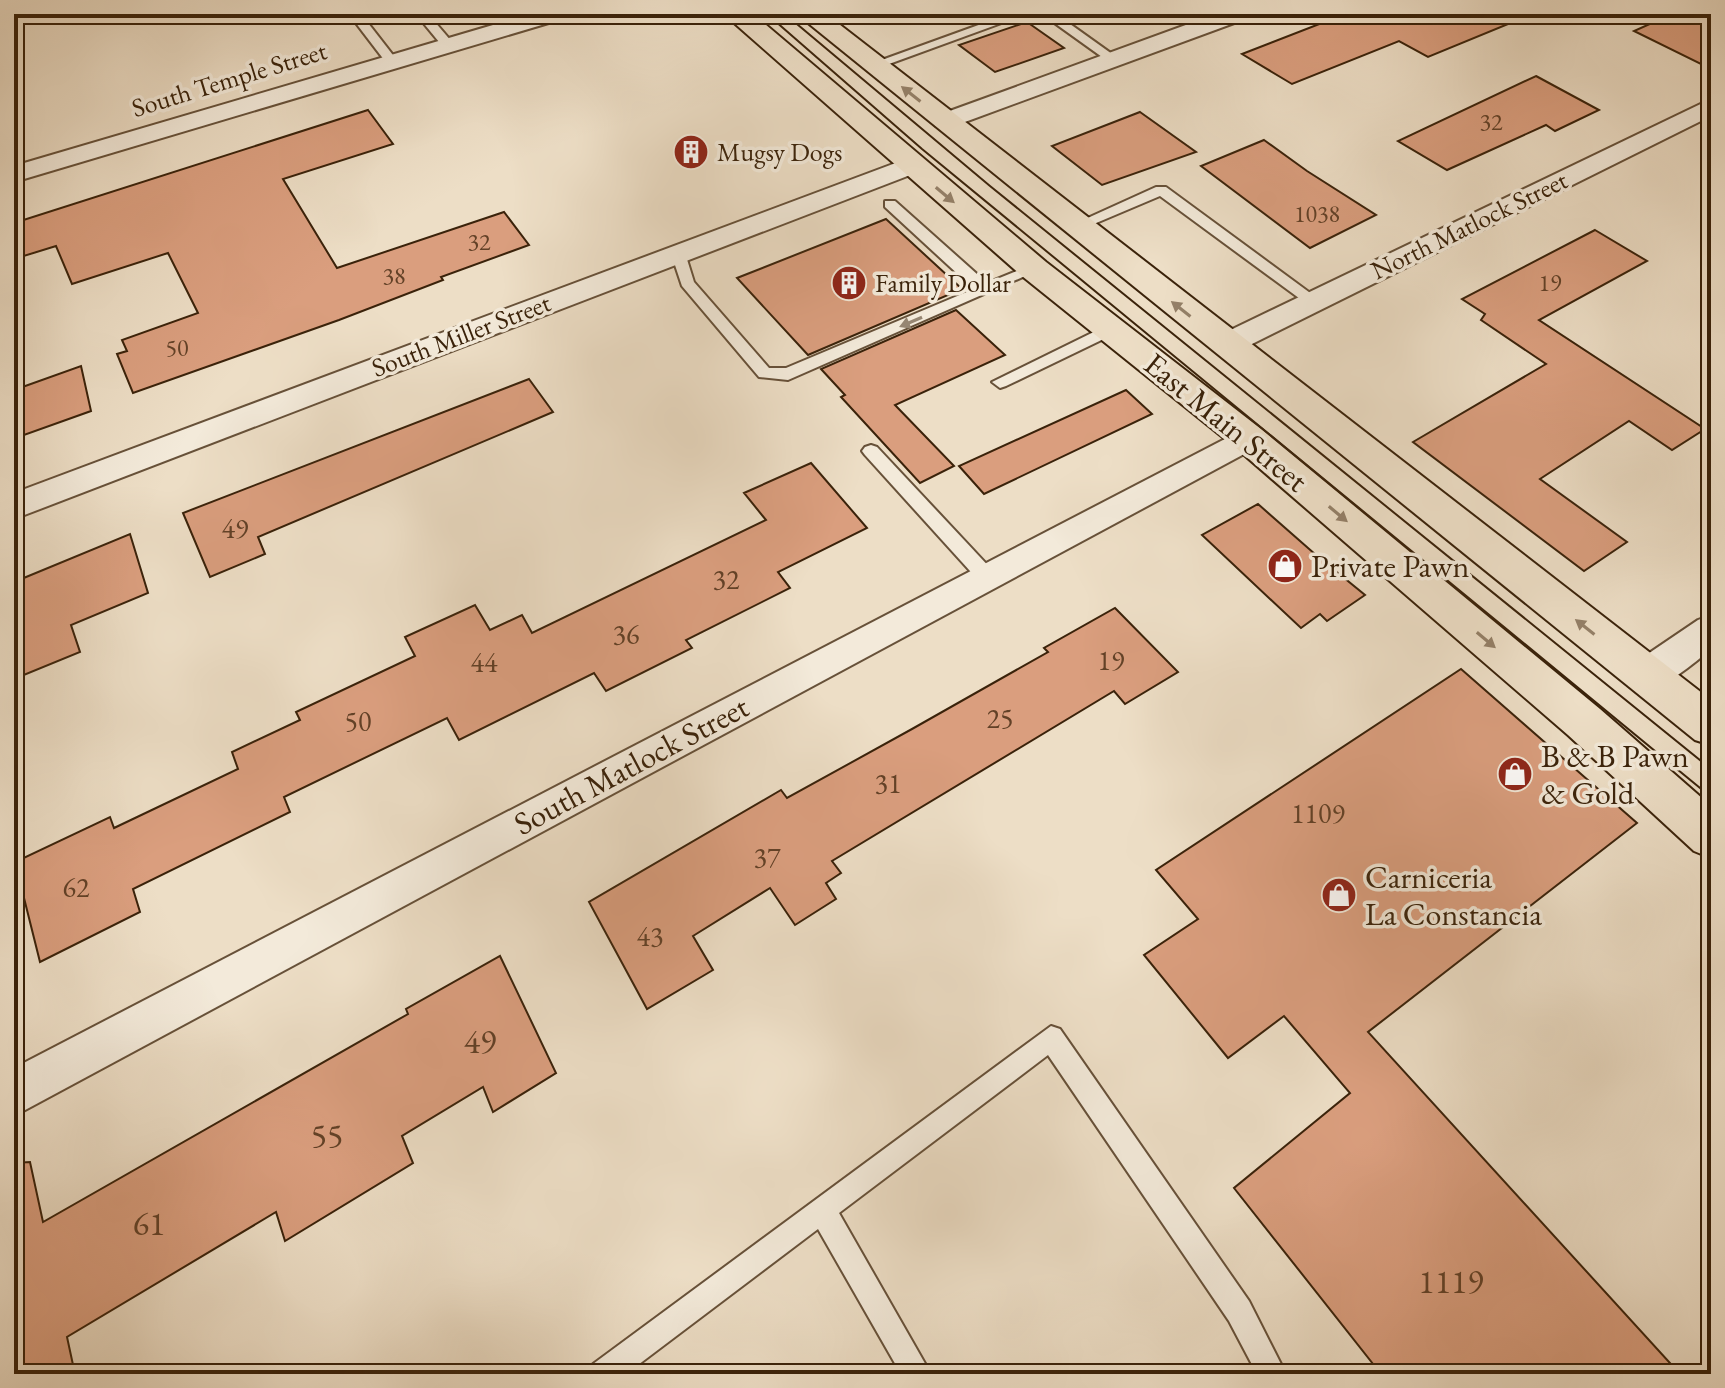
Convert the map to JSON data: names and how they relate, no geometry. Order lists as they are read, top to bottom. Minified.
{"streets":{"main road":["East Main Street"],"street":["South Temple Street","North Matlock Street","South Miller Street","South Matlock Street"]},"crossings":[["North Matlock Street","East Main Street"],["South Miller Street","East Main Street"],["East Main Street","South Matlock Street"]],"places":{"building":["Mugsy Dogs","Family Dollar"],"shop":["Private Pawn","B & B Pawn & Gold","Carniceria La Constancia"]},"house_numbers":["32","1038","32","38","19","50","49","32","36","19","44","25","50","31","1109","37","62","43","49","55","61","1119"]}
